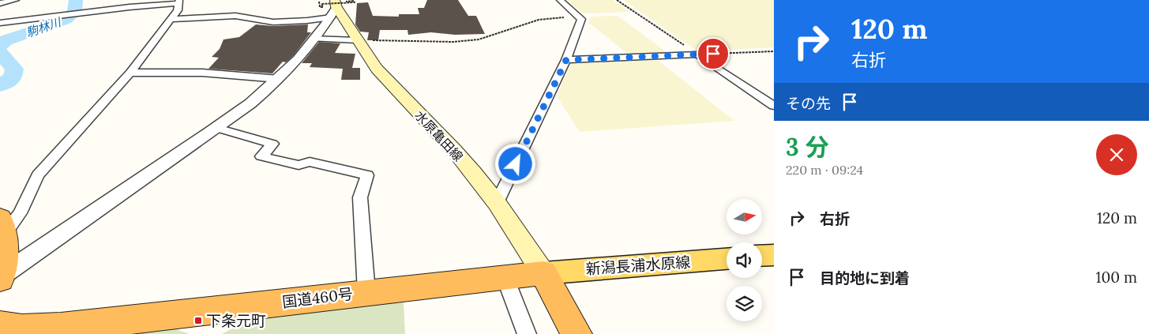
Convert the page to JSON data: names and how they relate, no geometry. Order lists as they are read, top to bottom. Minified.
{"streets":{"highway":["国道460号"],"main road":["水原亀田線","新潟長浦水原線"]},"crossings":[["水原亀田線","新潟長浦水原線"],["水原亀田線","国道460号"],["新潟長浦水原線","国道460号"]],"water":["駒林川"],"places":{"transit":["下条元町"]},"north":"right","page":{"turn":["120 m","右折"],"then":"その先","heading":["3 分","220 m · 09:24"],"list":[{"name":"右折","value":"120 m"},{"name":"目的地に到着","value":"100 m"}]}}
